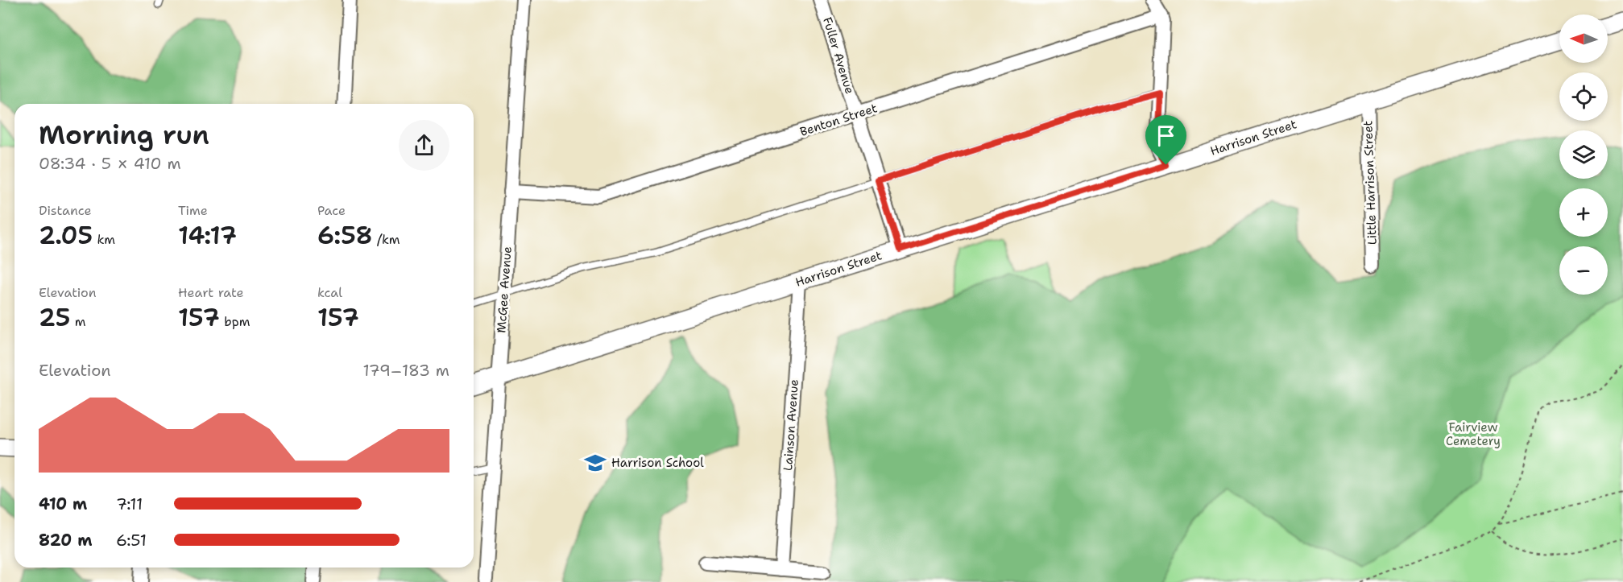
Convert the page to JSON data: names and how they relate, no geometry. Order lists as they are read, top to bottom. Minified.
{"streets":{"street":["Fuller Avenue","Benton Street","Harrison Street","Little Harrison Street","McGee Avenue","Lainson Avenue"]},"crossings":[["Fuller Avenue","Benton Street"],["Fuller Avenue","Harrison Street"],["Benton Street","McGee Avenue"],["Harrison Street","Little Harrison Street"],["Harrison Street","McGee Avenue"],["Harrison Street","Lainson Avenue"]],"parks":["Fairview Cemetery"],"places":{"school or university":["Harrison School"]},"north":"left","page":{"map_buttons":["+","−"],"heading":["Morning run","08:34 · 5 × 410 m"],"stats":[["Distance","2.05 km"],["Time","14:17"],["Pace","6:58 /km"],["Elevation","25 m"],["Heart rate","157 bpm"],["kcal","157"]],"chart":["Elevation","179–183 m"],"list":[{"name":"410 m","note":"7:11"},{"name":"820 m","note":"6:51"}]}}
